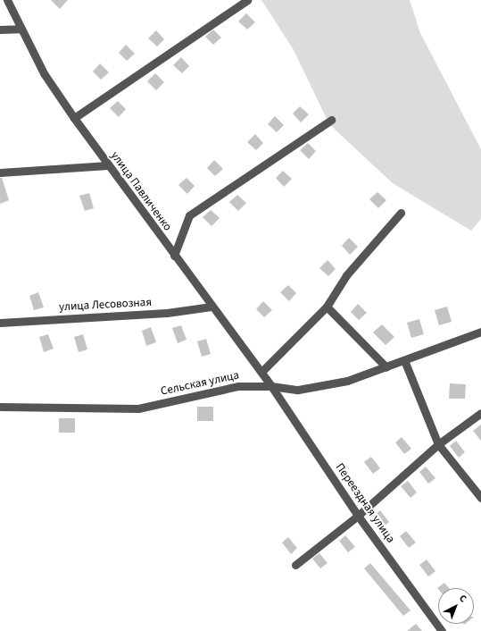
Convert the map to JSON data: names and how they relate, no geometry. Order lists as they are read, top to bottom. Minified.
{"streets":{"street":["улица Павличенко","улица Лесовозная","Сельская улица","Переездная улица"]},"crossings":[["улица Павличенко","улица Лесовозная"],["улица Павличенко","Сельская улица"],["улица Павличенко","Переездная улица"],["Сельская улица","Переездная улица"]],"north":"top right"}
